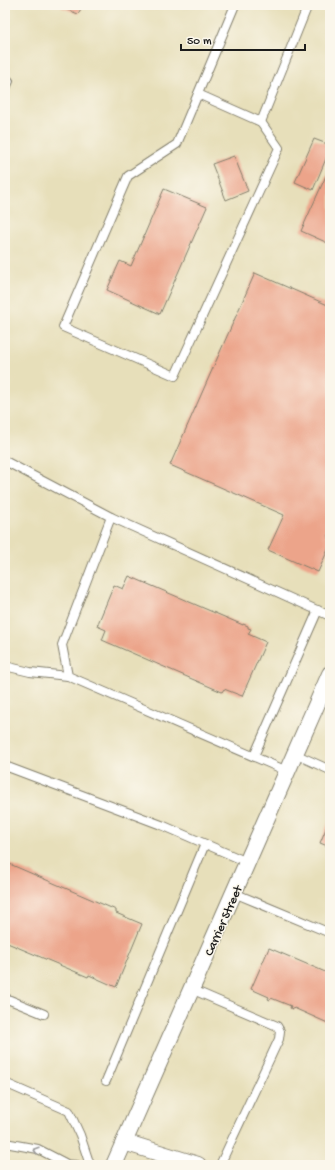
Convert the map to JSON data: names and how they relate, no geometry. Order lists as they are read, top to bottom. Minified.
{"streets":{"street":["Carrier Street"]},"scale_bar":"50 m"}
